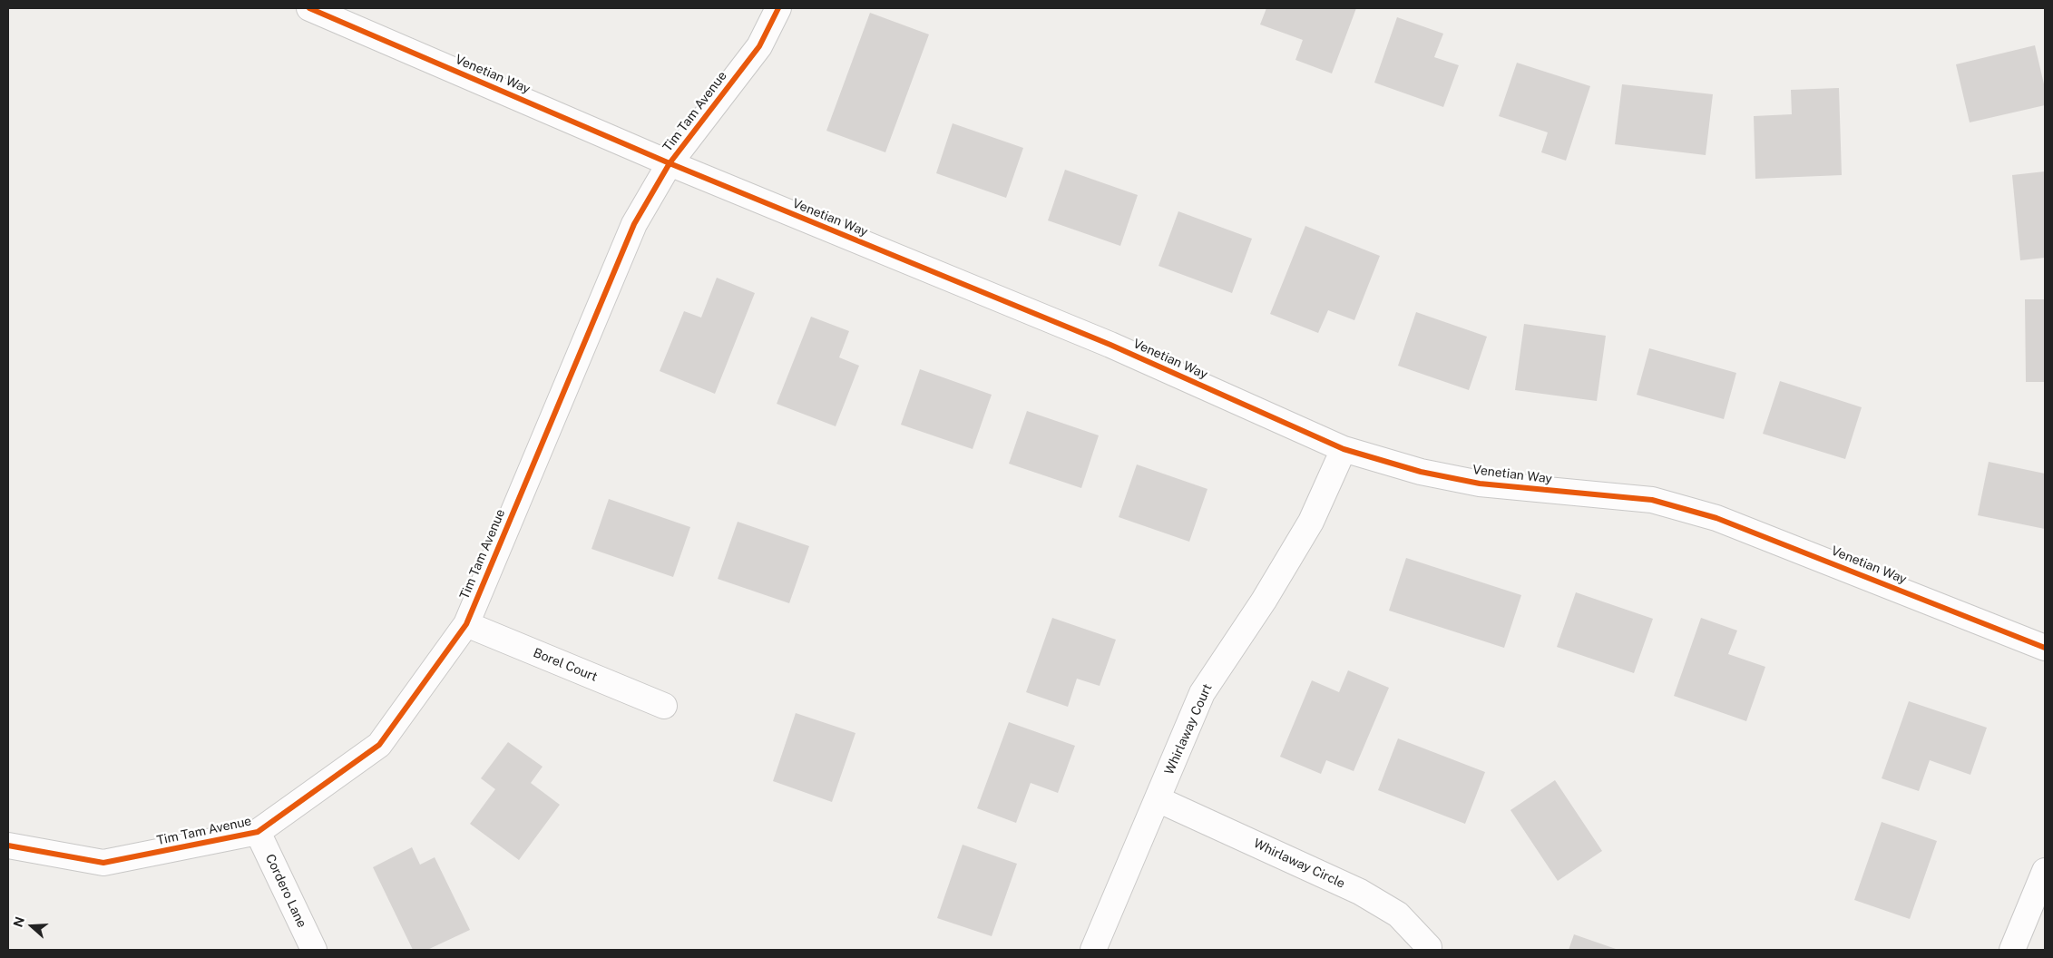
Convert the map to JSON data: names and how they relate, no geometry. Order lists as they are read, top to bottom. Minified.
{"streets":{"street":["Venetian Way","Tim Tam Avenue","Borel Court","Whirlaway Court","Whirlaway Circle","Cordero Lane"]},"crossings":[["Venetian Way","Tim Tam Avenue"],["Venetian Way","Whirlaway Court"],["Tim Tam Avenue","Borel Court"],["Tim Tam Avenue","Cordero Lane"],["Whirlaway Court","Whirlaway Circle"]],"north":"left"}
